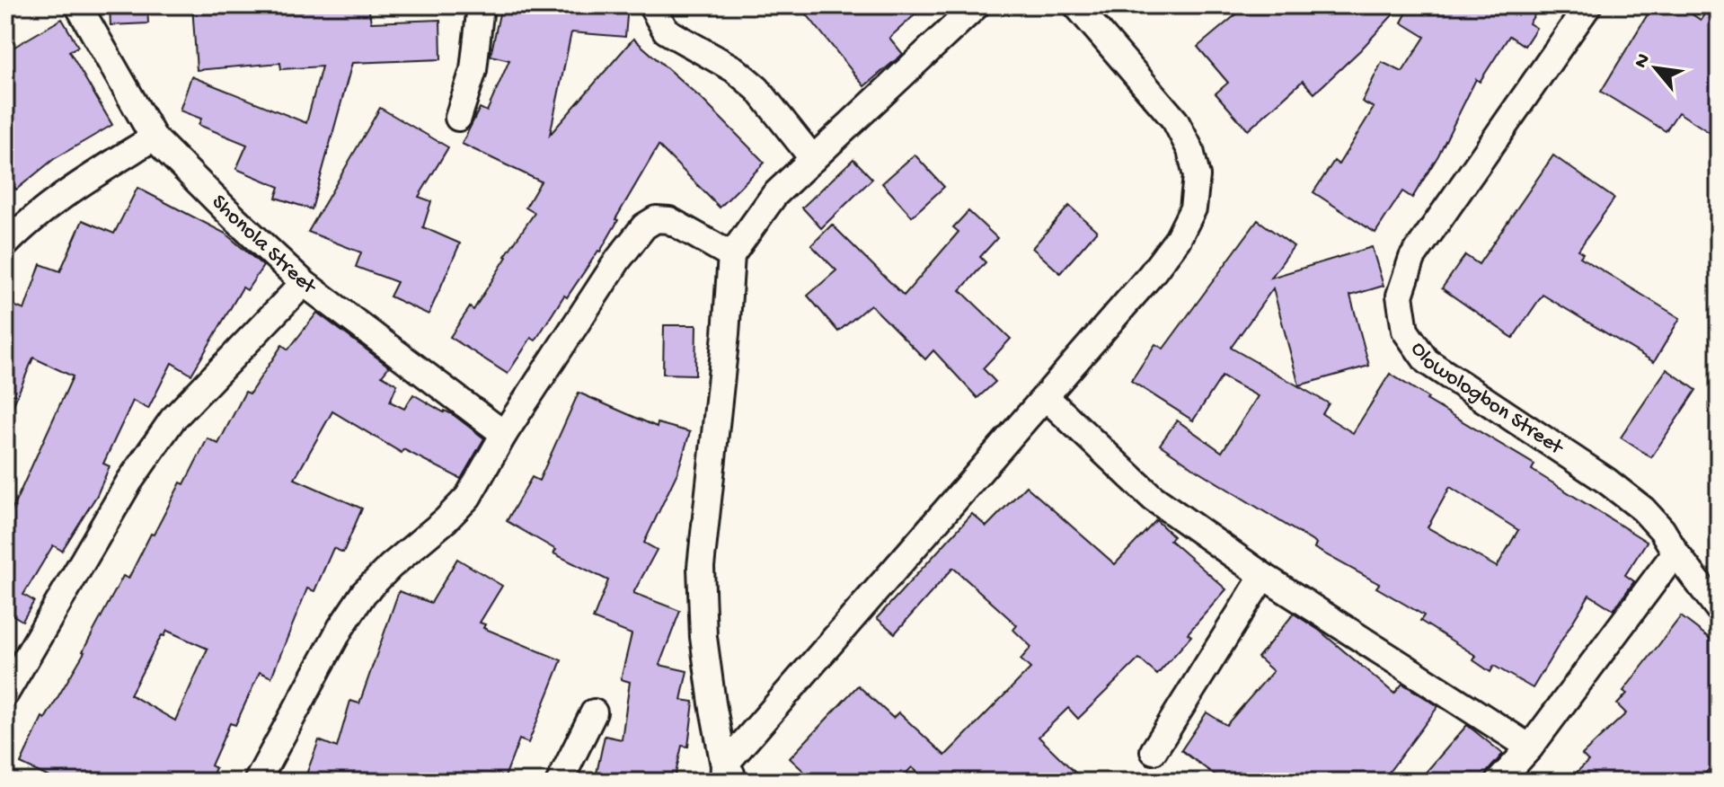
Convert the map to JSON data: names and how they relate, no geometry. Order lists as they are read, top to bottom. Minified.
{"streets":{"street":["Shonola Street","Olowologbon Street"]},"north":"top left"}
